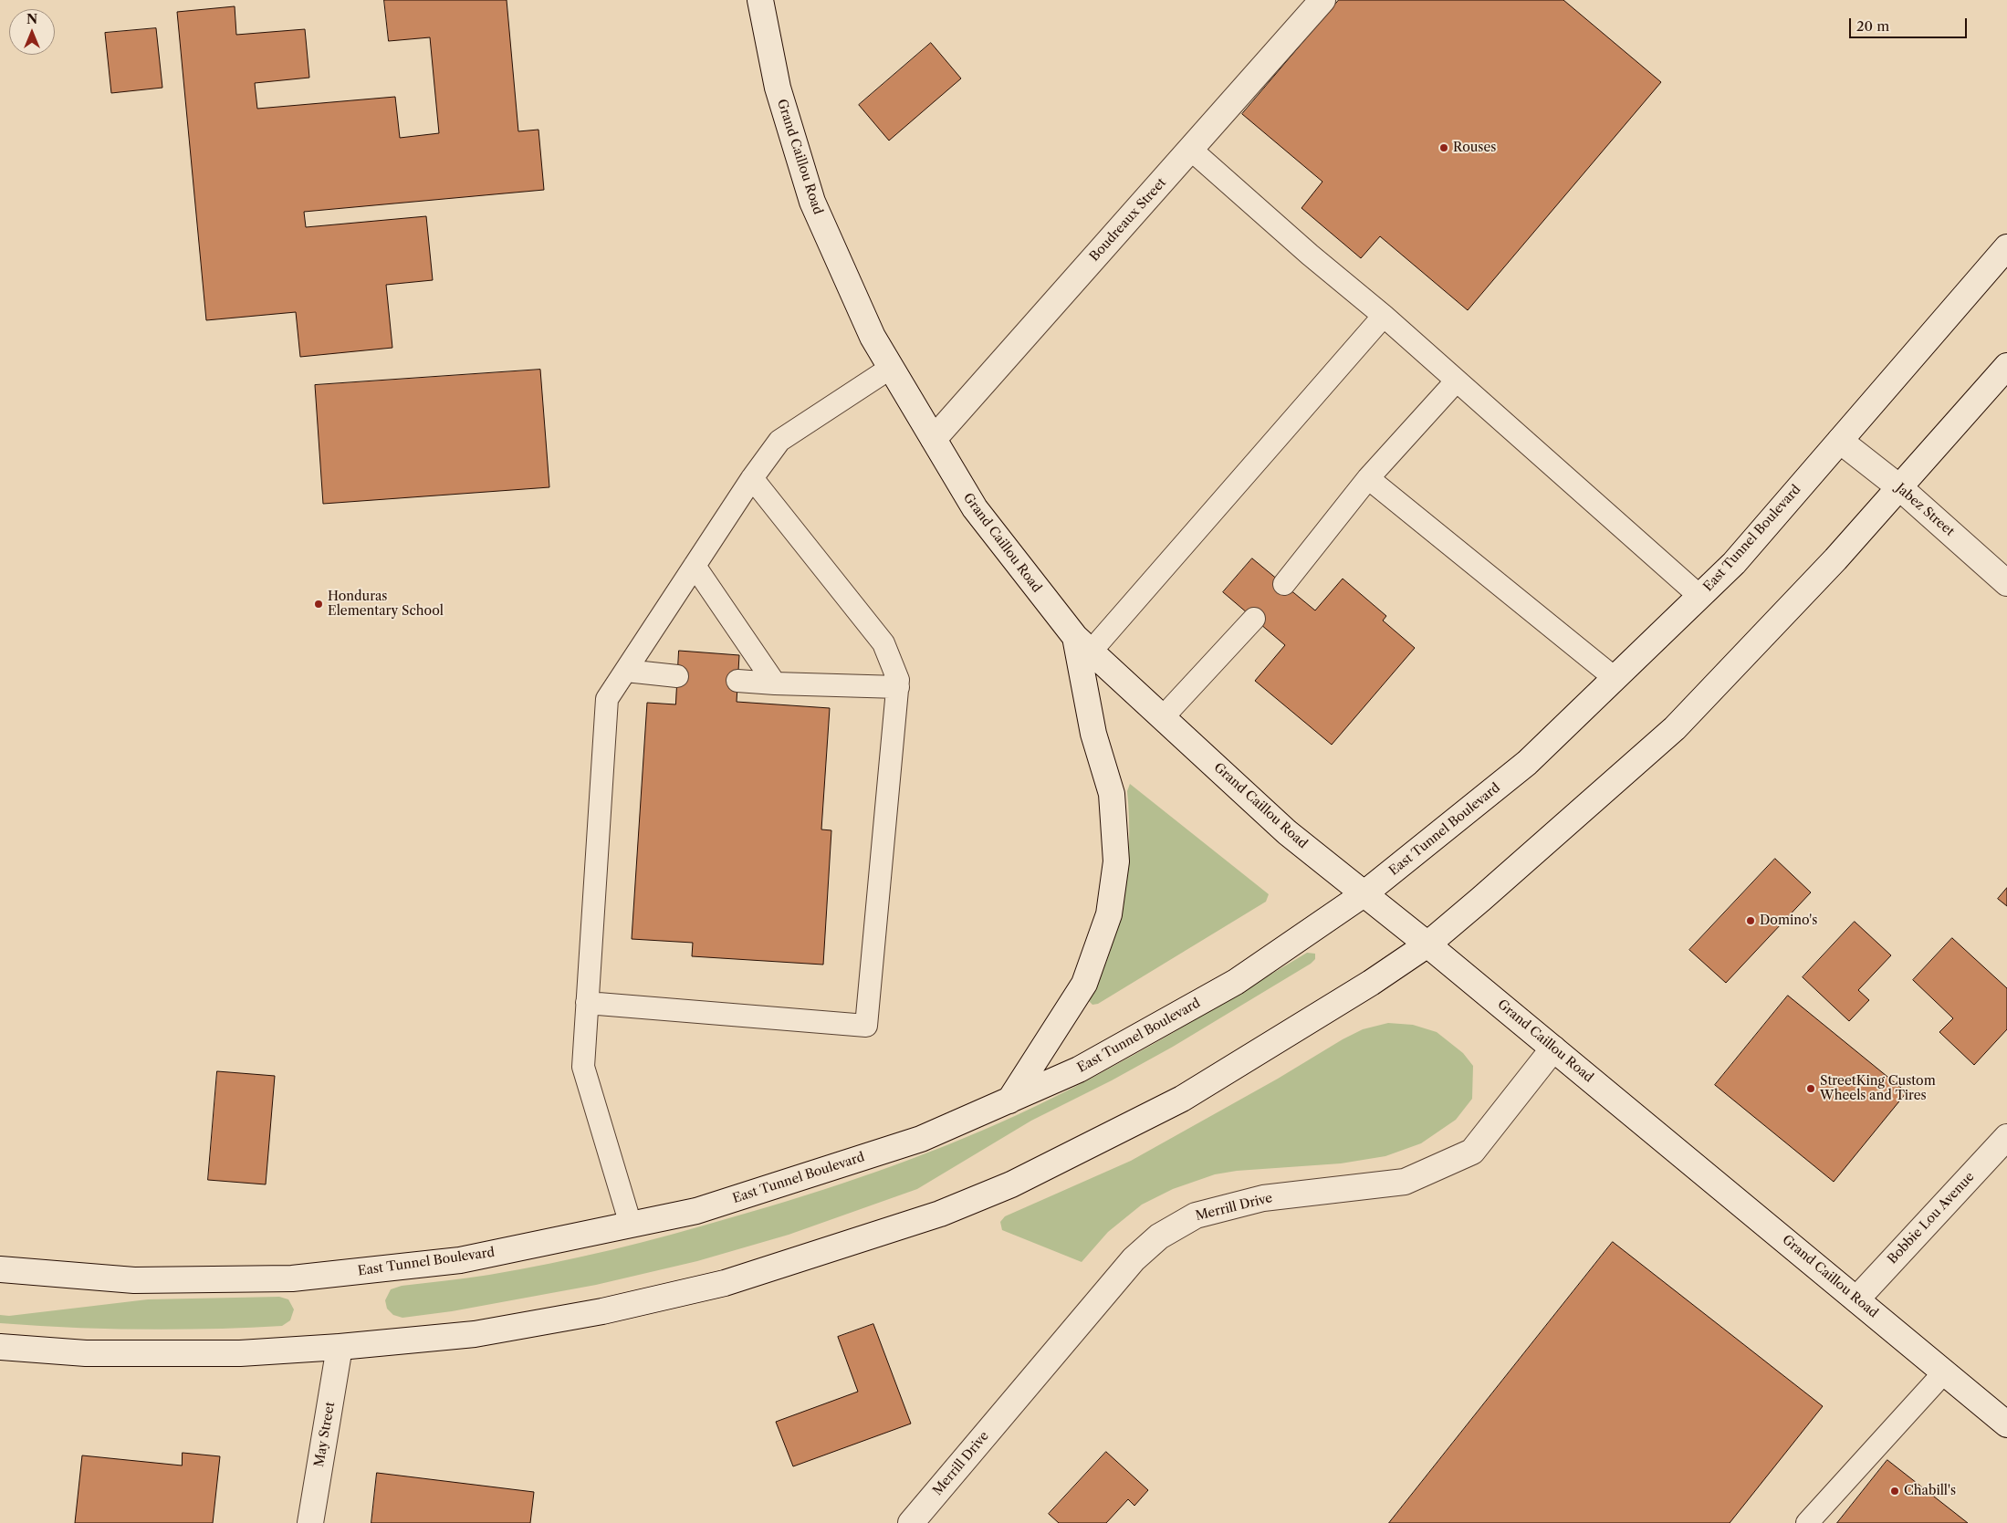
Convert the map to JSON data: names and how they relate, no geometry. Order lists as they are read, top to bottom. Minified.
{"streets":{"main road":["Grand Caillou Road","Boudreaux Street","Jabez Street","East Tunnel Boulevard","Merrill Drive","Bobbie Lou Avenue","May Street"]},"crossings":[["Grand Caillou Road","Boudreaux Street"],["Grand Caillou Road","East Tunnel Boulevard"],["Grand Caillou Road","Merrill Drive"],["Grand Caillou Road","Bobbie Lou Avenue"],["Jabez Street","East Tunnel Boulevard"]],"places":["Rouses","Honduras Elementary School","Domino's","StreetKing Custom Wheels and Tires","Chabill's"],"scale_bar":"20 m","north":"top"}
